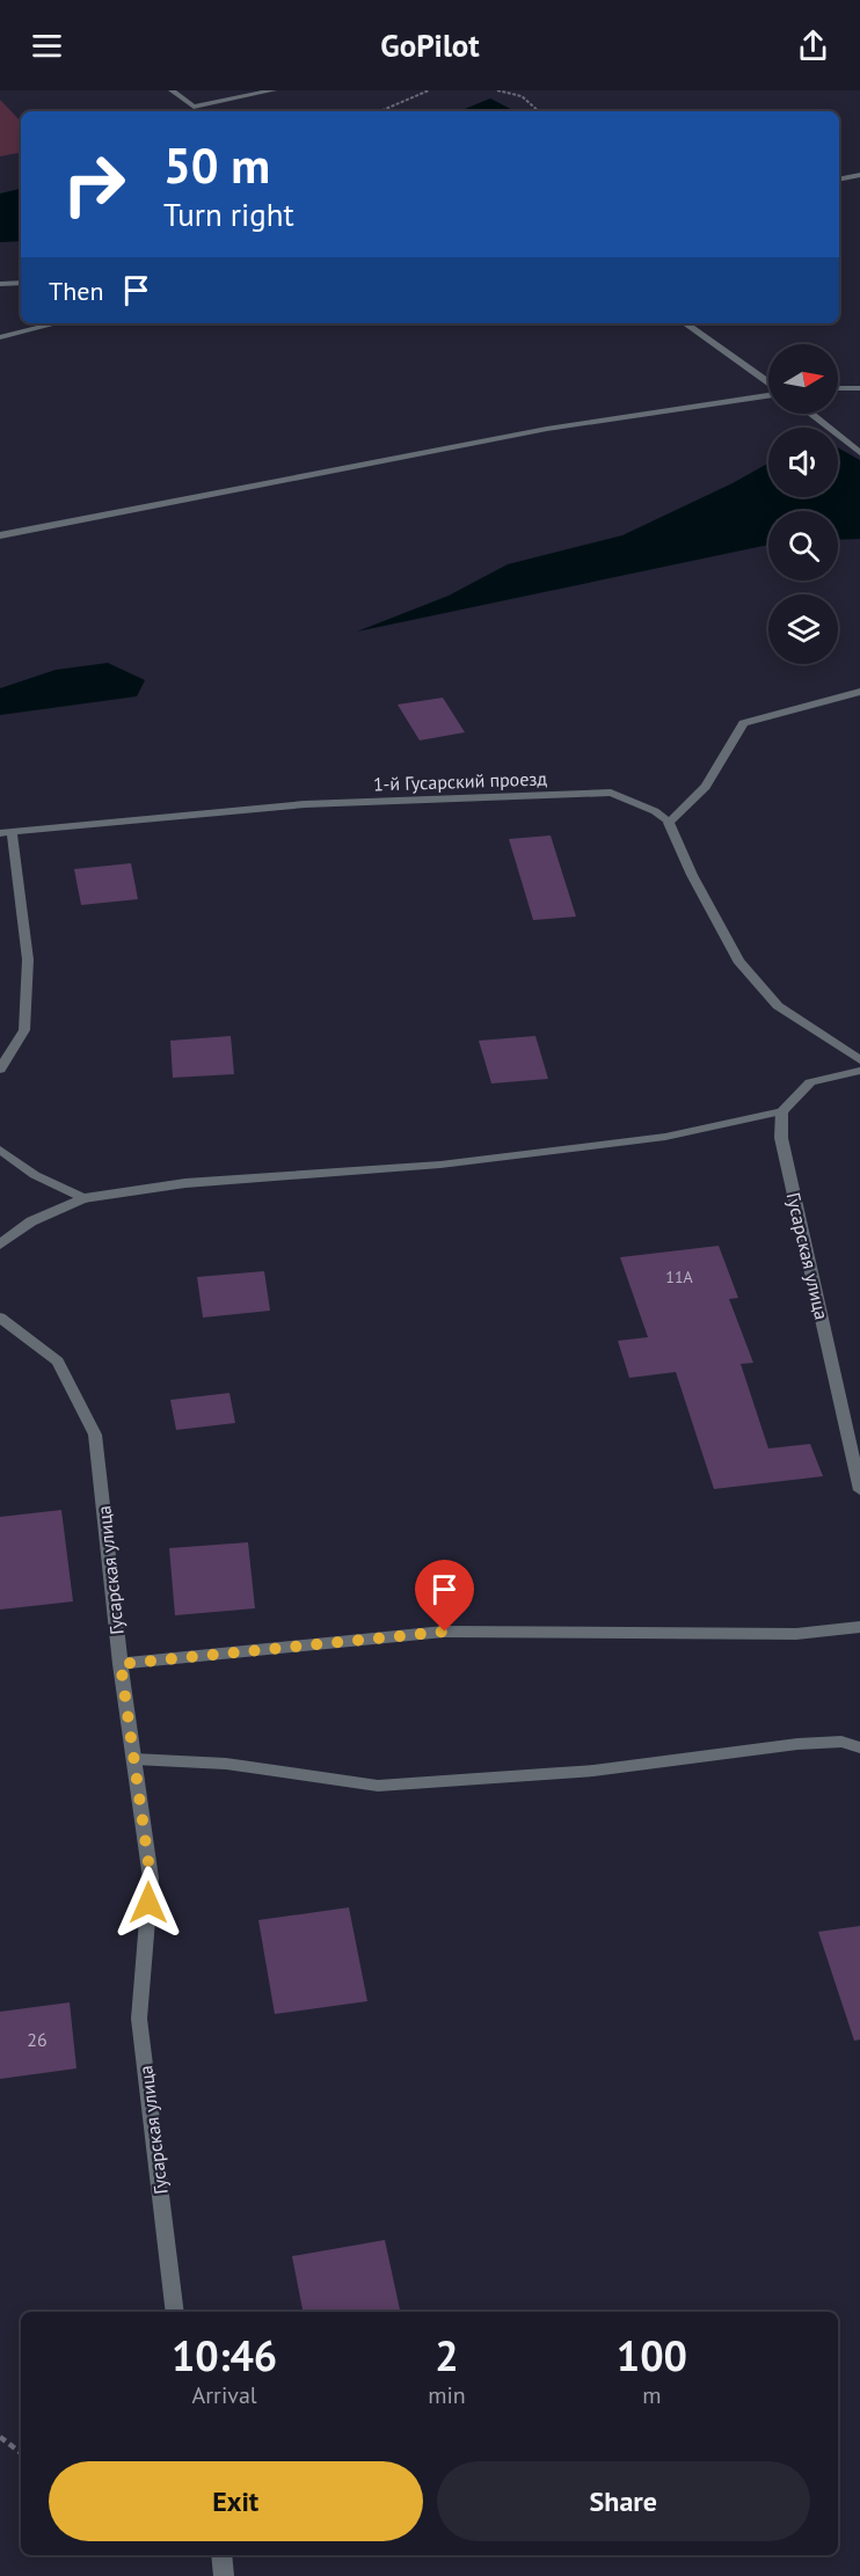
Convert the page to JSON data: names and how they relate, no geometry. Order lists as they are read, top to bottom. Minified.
{"streets":{"street":["1-й Гусарский проезд","Гусарская улица"]},"house_numbers":["11А","26"],"north":"right","page":{"header":"GoPilot","turn":["50 m","Turn right"],"then":"Then","eta":["10:46","Arrival","2","min","100","m"],"buttons":["Exit","Share"]}}
